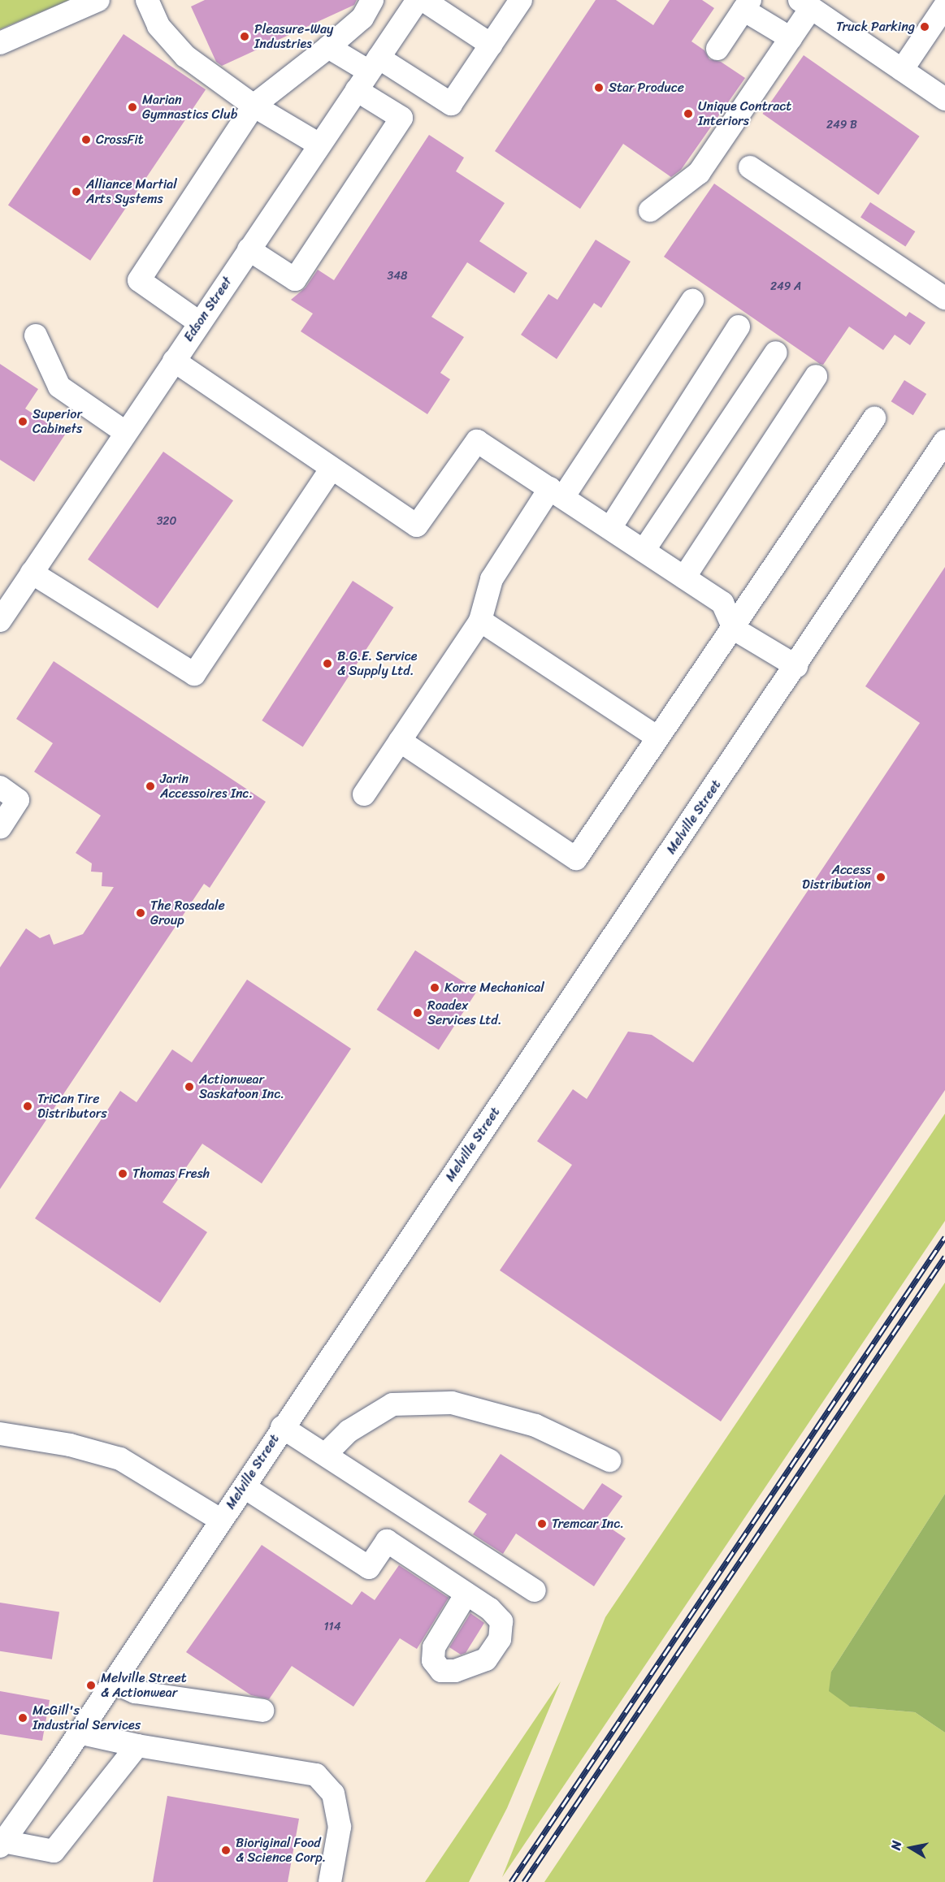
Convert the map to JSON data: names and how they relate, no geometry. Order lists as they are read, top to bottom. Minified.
{"streets":{"street":["Edson Street","Melville Street"]},"places":["Truck Parking","Pleasure-Way Industries","Star Produce","Marian Gymnastics Club","Unique Contract Interiors","CrossFit","Alliance Martial Arts Systems","Superior Cabinets","B.G.E. Service & Supply Ltd.","Jarin Accessoires Inc.","Access Distribution","The Rosedale Group","Korre Mechanical","Roadex Services Ltd.","Actionwear Saskatoon Inc.","TriCan Tire Distributors","Thomas Fresh","Tremcar Inc.","Melville Street & Actionwear","McGill's Industrial Services","Bioriginal Food & Science Corp."],"house_numbers":["249 B","348","249 A","320","114"],"north":"left"}
